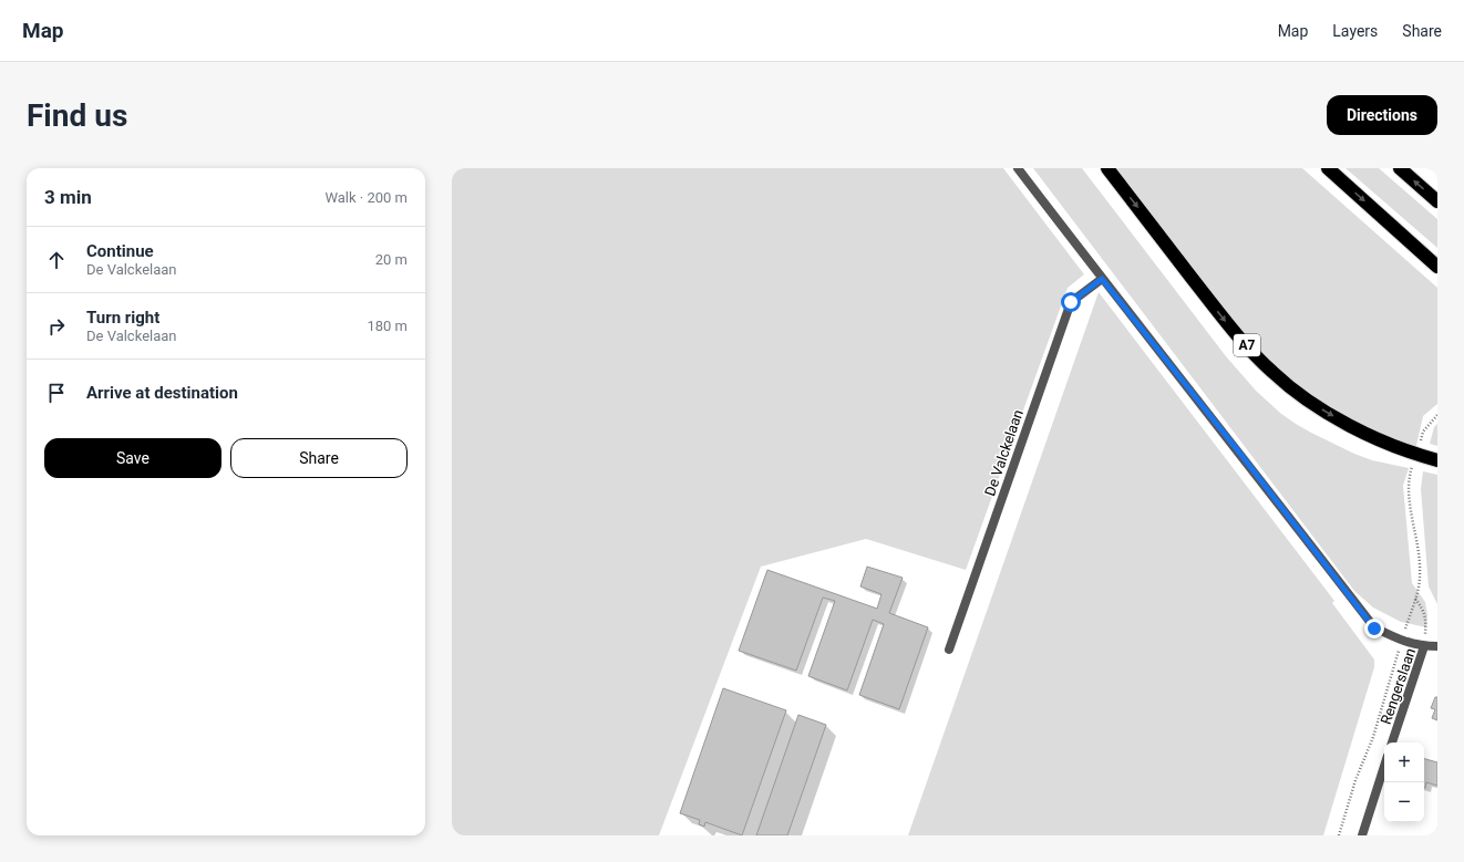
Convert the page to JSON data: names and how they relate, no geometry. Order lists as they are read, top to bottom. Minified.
{"streets":{"highway":["A7"],"street":["De Valckelaan","Rengerslaan"]},"page":{"header":"Map","nav":["Map","Layers","Share"],"buttons":["Directions",["Save","Share"]],"title":"Find us","heading":["3 min","Walk · 200 m"],"list":[["Continue","De Valckelaan","20 m"],["Turn right","De Valckelaan","180 m"],"Arrive at destination"],"map_buttons":["+","−"]}}
